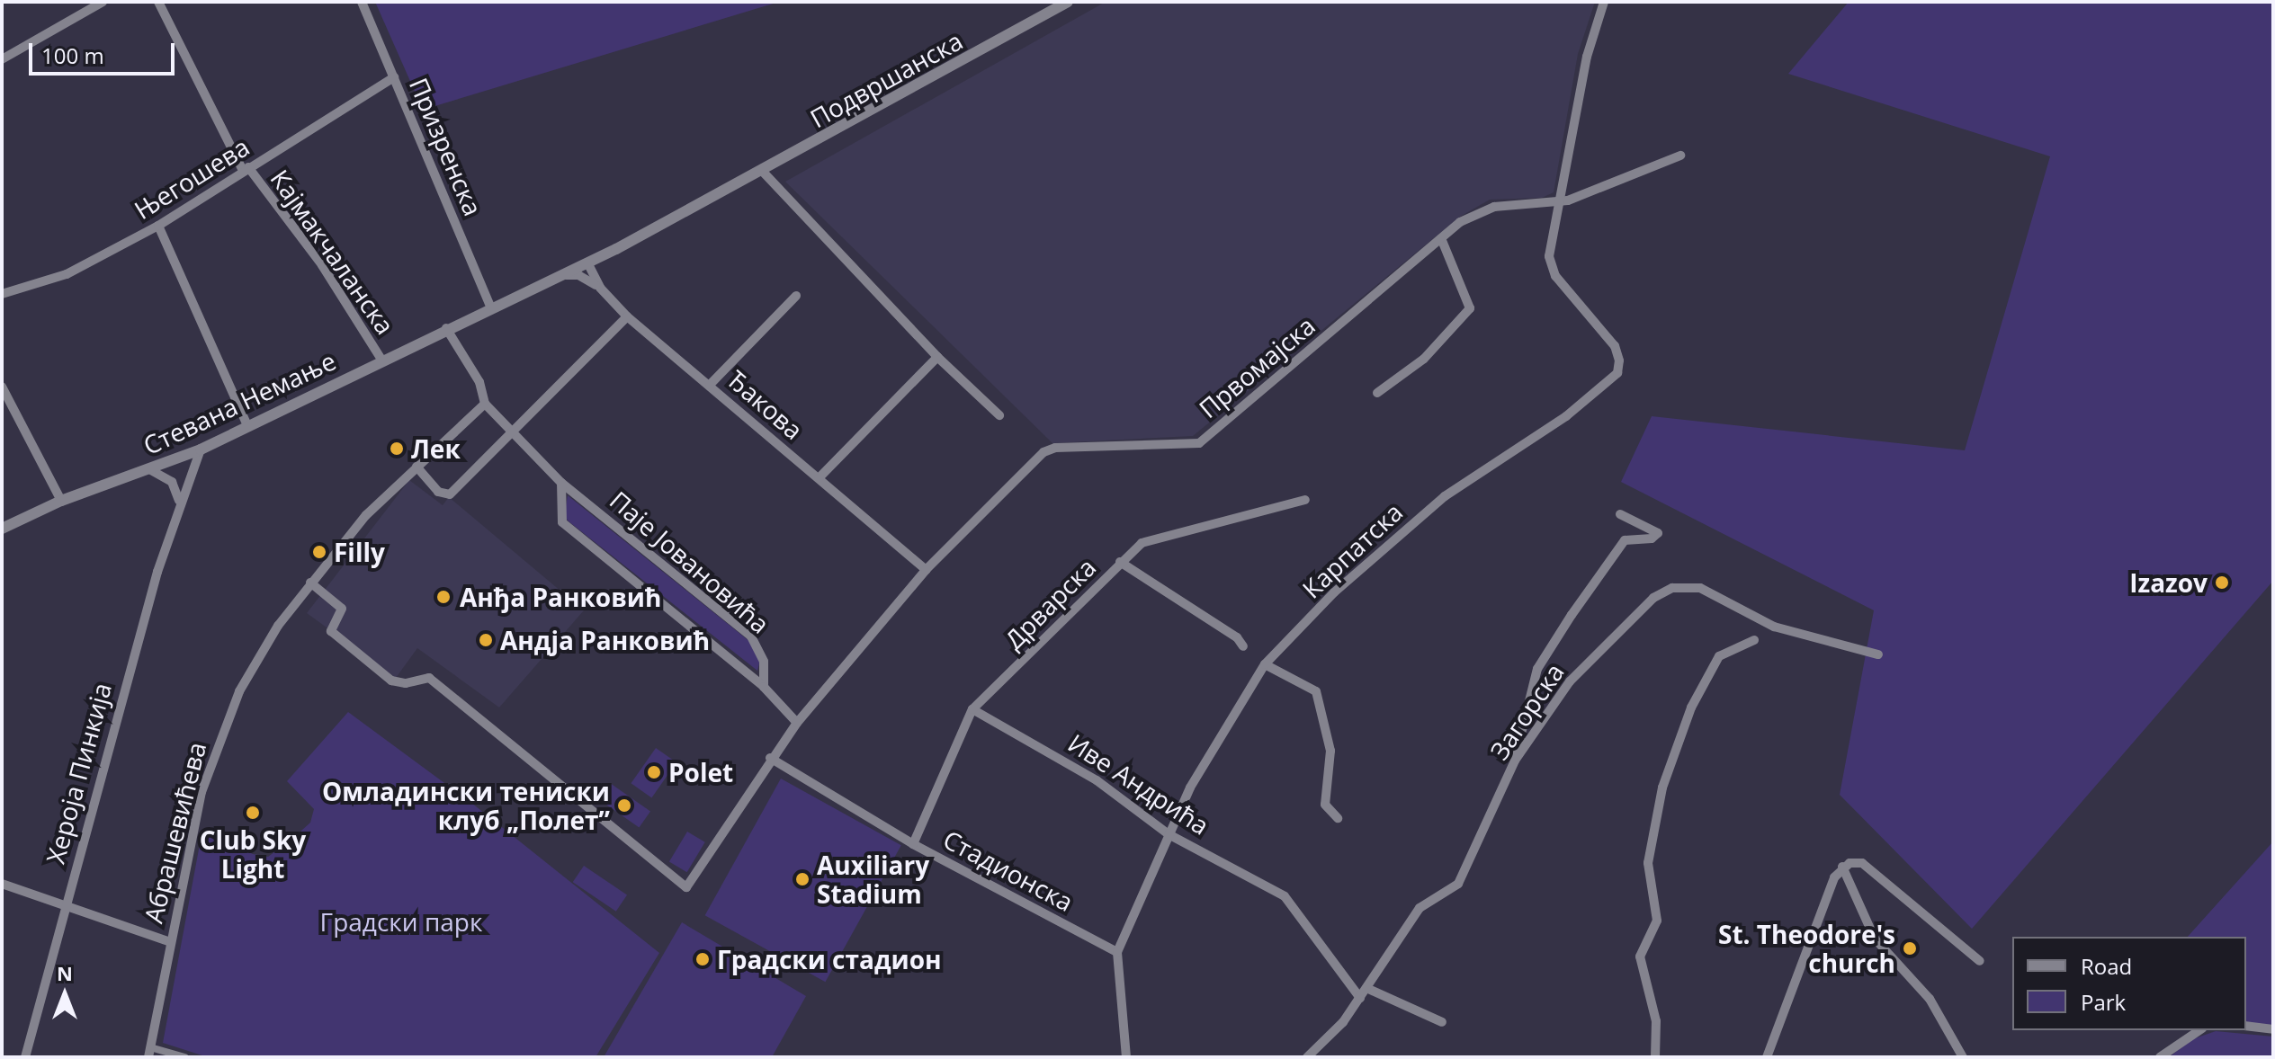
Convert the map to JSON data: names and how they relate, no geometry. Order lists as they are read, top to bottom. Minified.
{"streets":{"street":["Подвршанска","Призренска","Његошева","Кајмакчаланска","Првомајска","Стевана Немање","Ђакова","Карпатска","Паје Јовановића","Дрварска","Загорска","Хероја Пинкија","Иве Андрића","Абрашевићева","Стадионска"]},"crossings":[["Подвршанска","Призренска"],["Подвршанска","Стевана Немање"],["Подвршанска","Ђакова"],["Призренска","Његошева"],["Призренска","Стевана Немање"],["Његошева","Кајмакчаланска"],["Кајмакчаланска","Стевана Немање"],["Првомајска","Ђакова"],["Првомајска","Карпатска"],["Првомајска","Паје Јовановића"],["Првомајска","Абрашевићева"],["Првомајска","Стадионска"],["Стевана Немање","Паје Јовановића"],["Стевана Немање","Хероја Пинкија"],["Карпатска","Иве Андрића"],["Паје Јовановића","Абрашевићева"],["Дрварска","Иве Андрића"],["Дрварска","Стадионска"],["Загорска","Иве Андрића"]],"parks":["Градски парк"],"places":["Лек","Filly","Izazov","Анђа Ранковић","Андја Ранковић","Polet","Омладински тениски клуб „Полет”","Club Sky Light","Auxiliary Stadium","St. Theodore's church","Градски стадион"],"legend":["Road","Park"],"scale_bar":"100 m","north":"top"}
